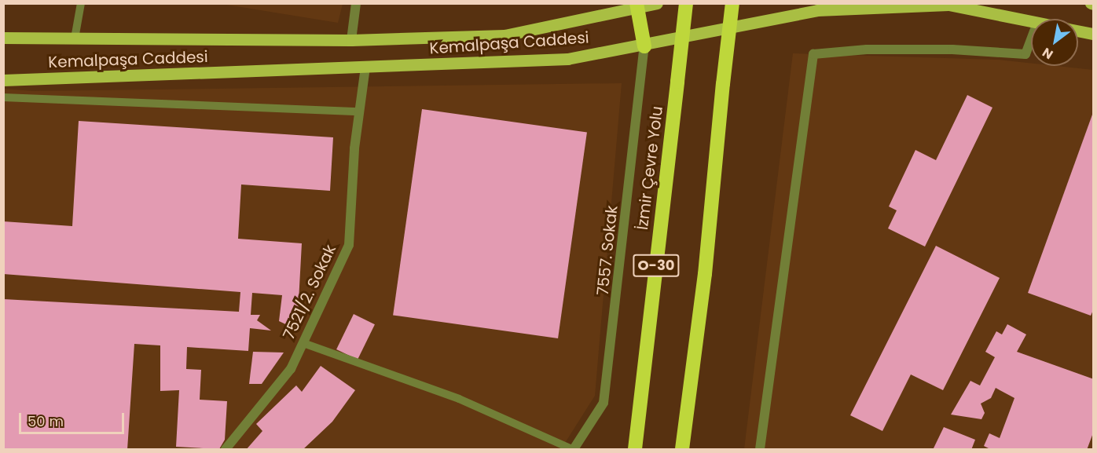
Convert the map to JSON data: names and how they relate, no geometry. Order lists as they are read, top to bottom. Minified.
{"streets":{"highway":["İzmir Çevre Yolu","O-30"],"main road":["Kemalpaşa Caddesi"],"street":["7557. Sokak","7521/2. Sokak"]},"crossings":[["Kemalpaşa Caddesi","7557. Sokak"],["Kemalpaşa Caddesi","7521/2. Sokak"]],"scale_bar":"50 m","north":"bottom left"}
